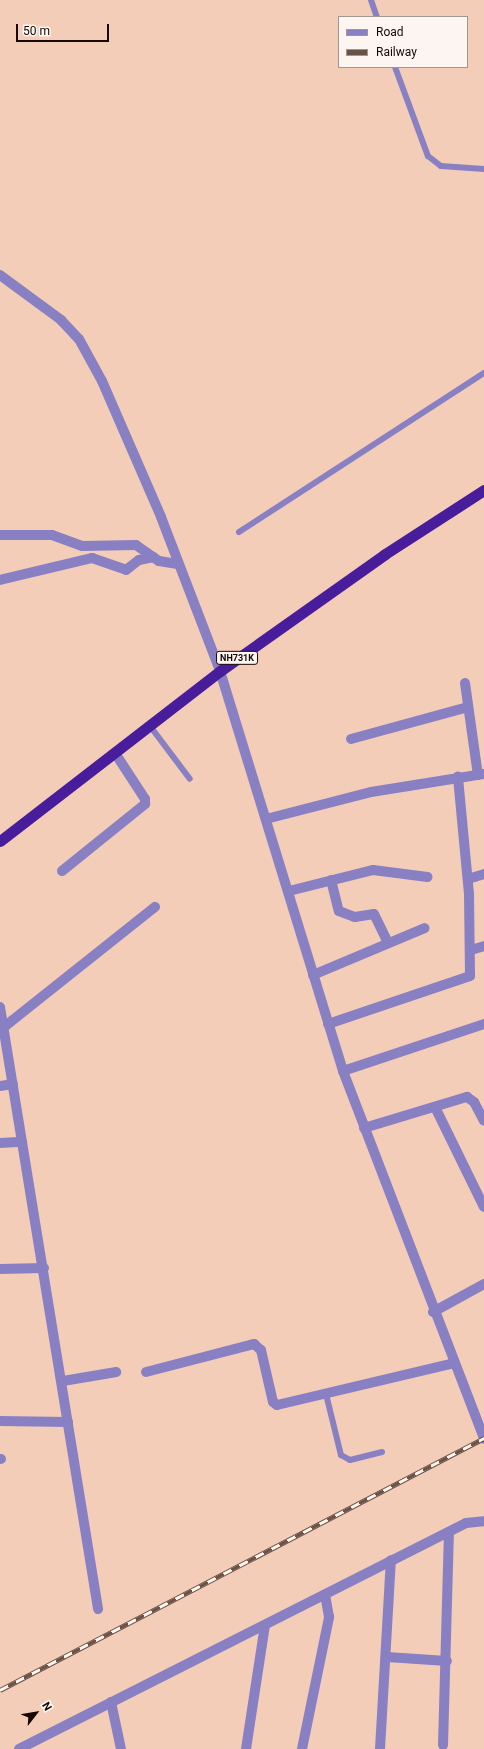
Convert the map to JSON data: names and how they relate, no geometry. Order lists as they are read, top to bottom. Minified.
{"streets":{"highway":["NH731K"]},"legend":["Road","Railway"],"scale_bar":"50 m","north":"top right"}
